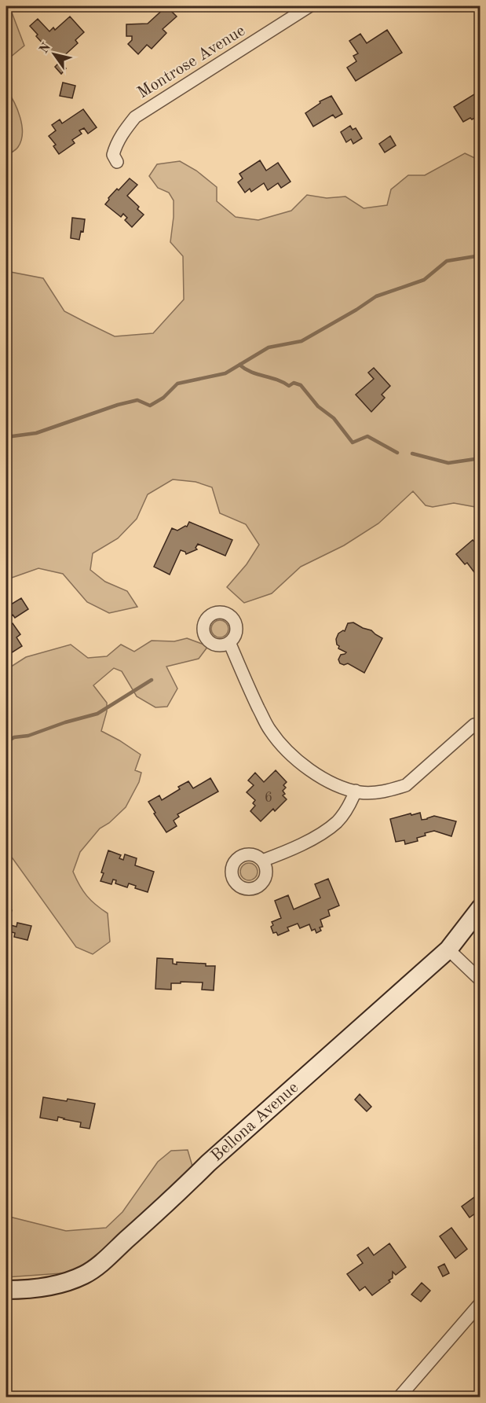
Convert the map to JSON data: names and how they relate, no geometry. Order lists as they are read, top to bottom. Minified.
{"streets":{"main road":["Bellona Avenue"],"street":["Montrose Avenue"]},"house_numbers":["6"],"north":"top left"}
